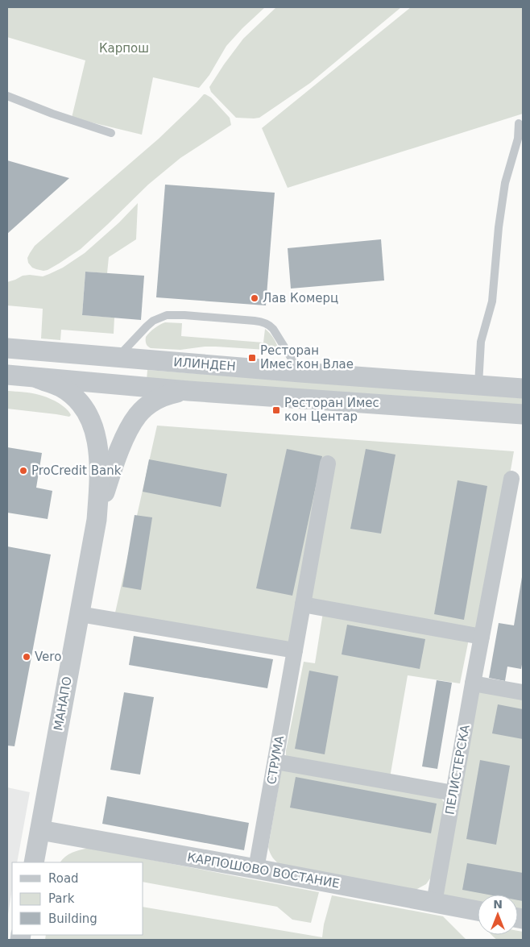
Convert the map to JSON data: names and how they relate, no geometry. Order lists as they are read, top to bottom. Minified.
{"streets":{"street":["ИЛИНДЕН","МАНАПО","СТРУМА","ПЕЛИСТЕРСКА","КАРПОШОВО ВОСТАНИЕ"]},"crossings":[["МАНАПО","КАРПОШОВО ВОСТАНИЕ"],["СТРУМА","КАРПОШОВО ВОСТАНИЕ"],["ПЕЛИСТЕРСКА","КАРПОШОВО ВОСТАНИЕ"]],"parks":["Карпош"],"places":{"other":["Лав Комерц","ProCredit Bank","Vero"],"transit":["Ресторан Имес кон Влае","Ресторан Имес кон Центар"]},"legend":["Road","Park","Building"],"north":"top"}
